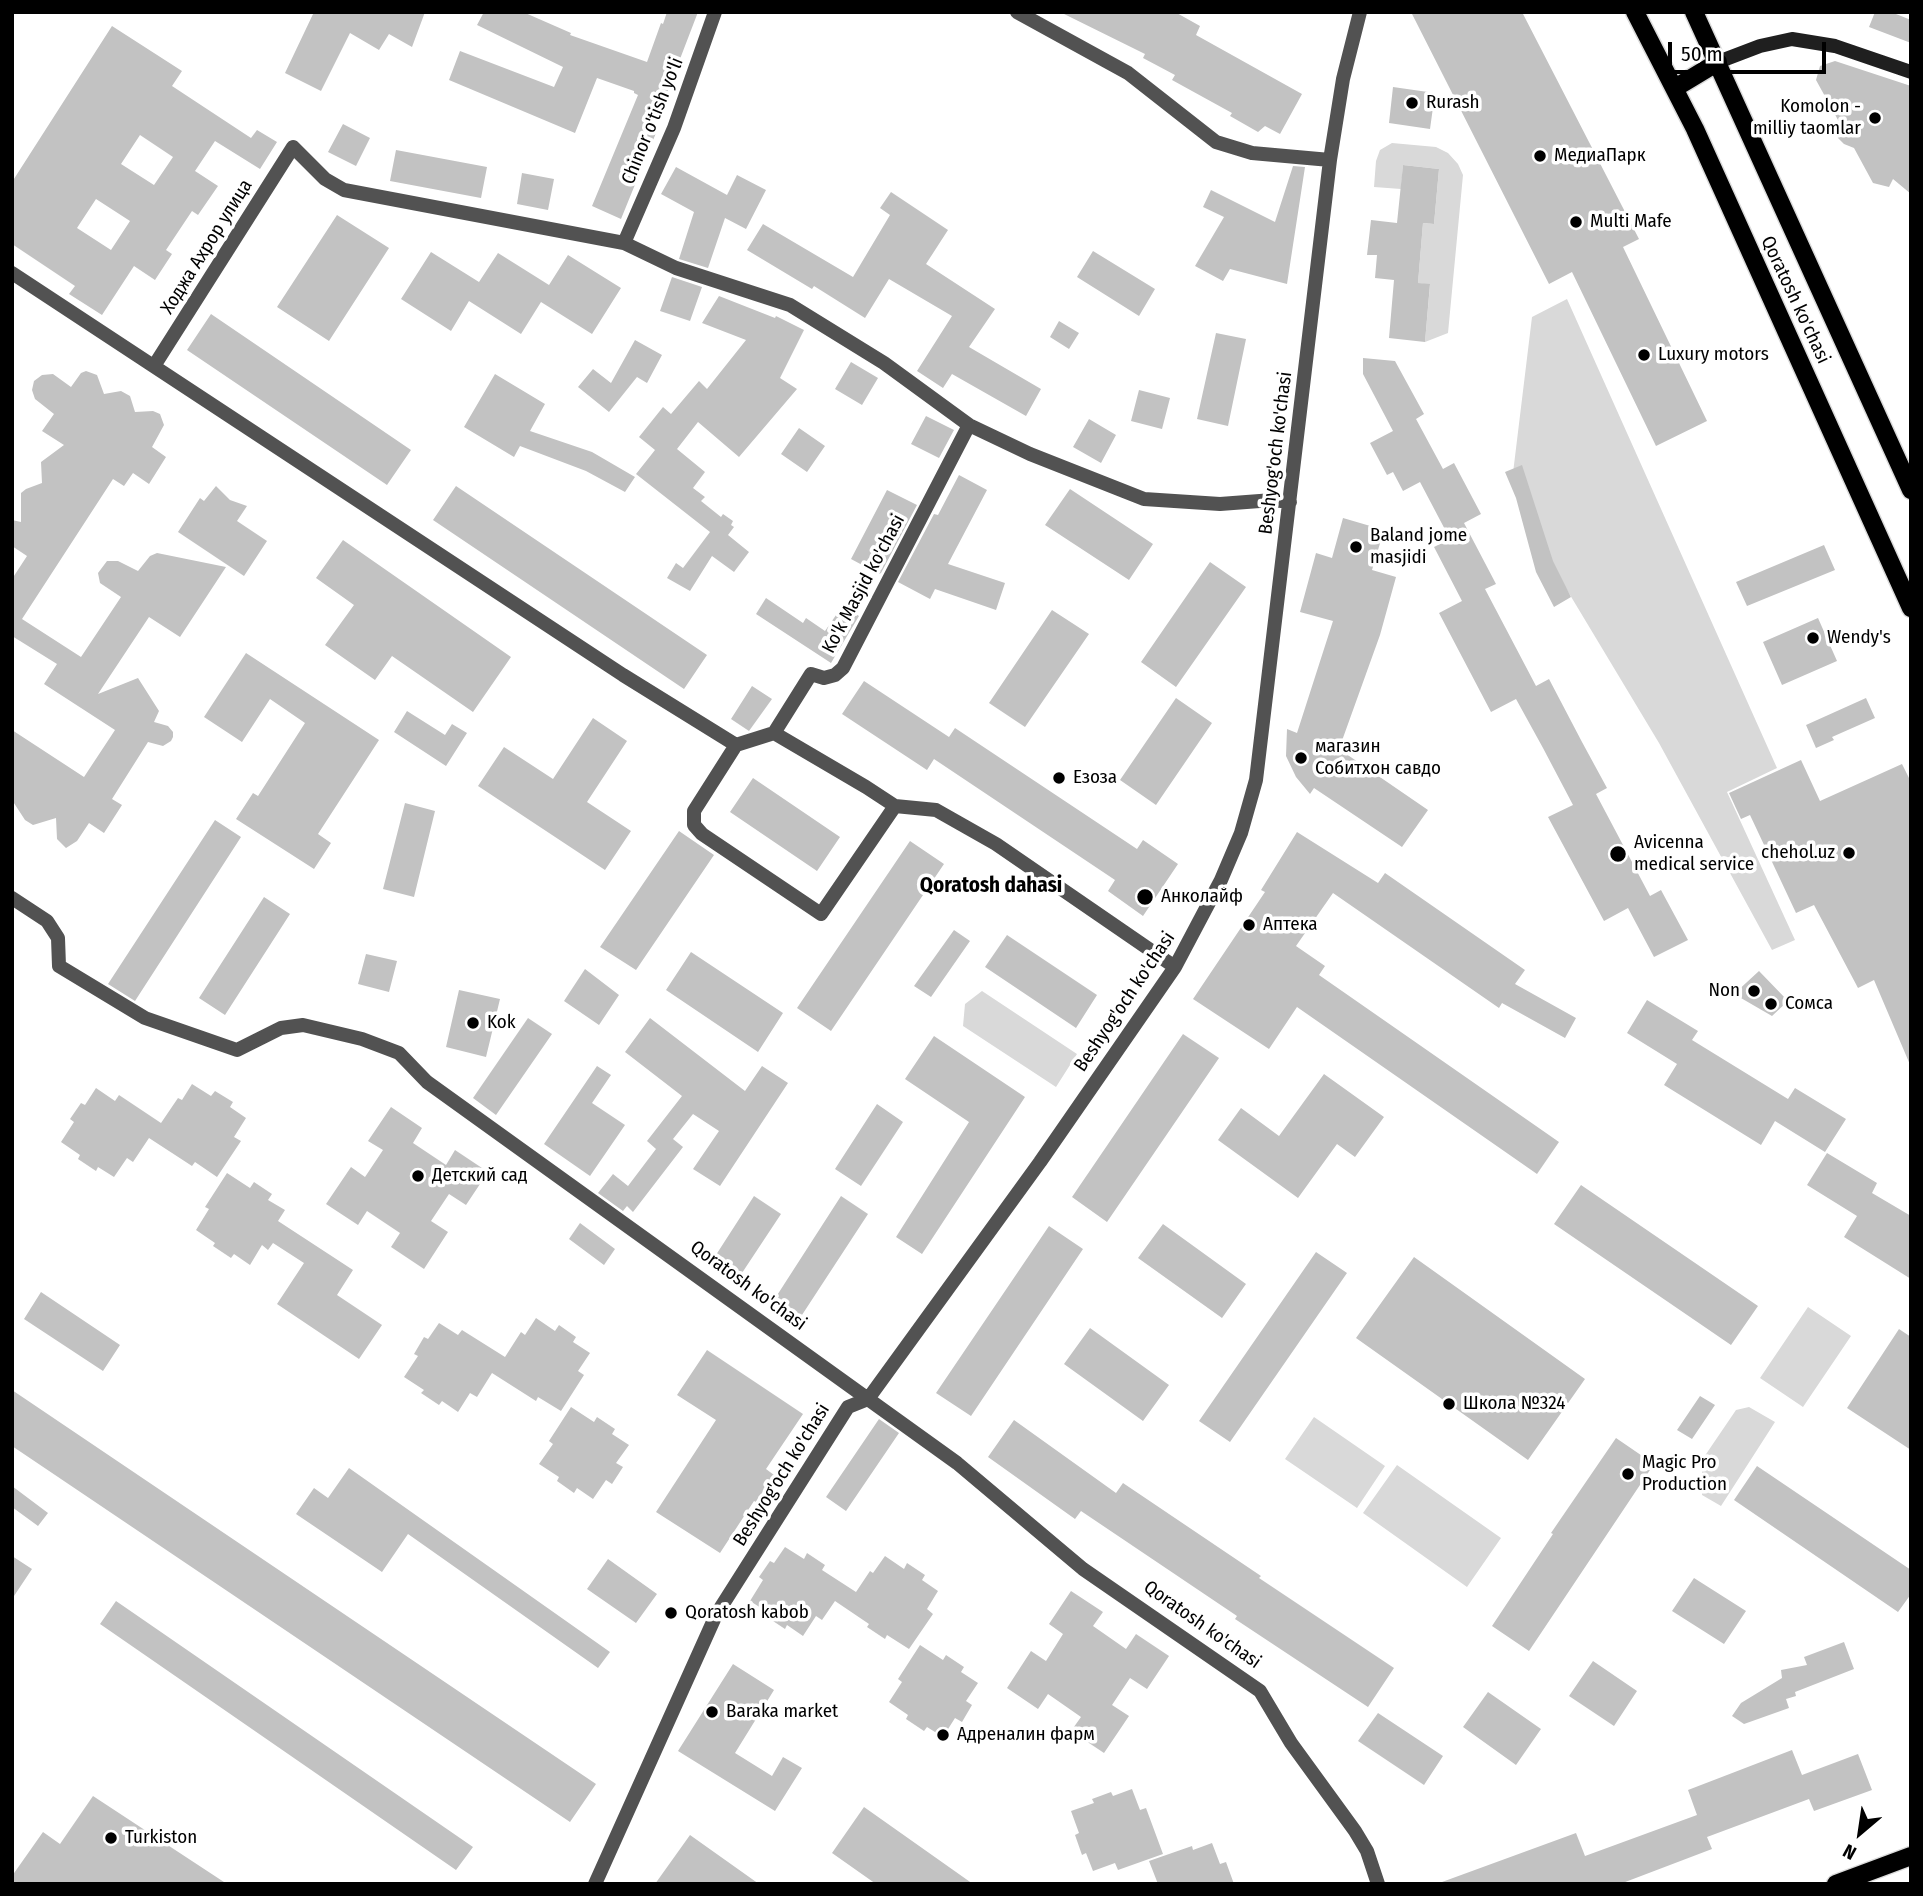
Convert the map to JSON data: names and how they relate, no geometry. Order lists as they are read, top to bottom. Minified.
{"streets":{"main road":["Qoratosh ko'chasi"],"street":["Chinor o'tish yo'li","Ходжа Ахрор улица","Beshyog'och ko'chasi","Ko'k Masjid ko'chasi"]},"crossings":[["Chinor o'tish yo'li","Ходжа Ахрор улица"],["Qoratosh ko'chasi","Beshyog'och ko'chasi"]],"districts":["Qoratosh dahasi"],"places":["Rurash","Komolon - milliy taomlar","МедиаПарк","Multi Mafe","Luxury motors","Baland jome masjidi","Wendy's","магазин Собитхон савдо","Езоза","chehol.uz","Avicenna medical service","Анколайф","Аптека","Non","Сомса","Kok","Детский сад","Школа №324","Magic Pro Production","Qoratosh kabob","Baraka market","Адреналин фарм","Turkiston"],"scale_bar":"50 m","north":"bottom left"}
